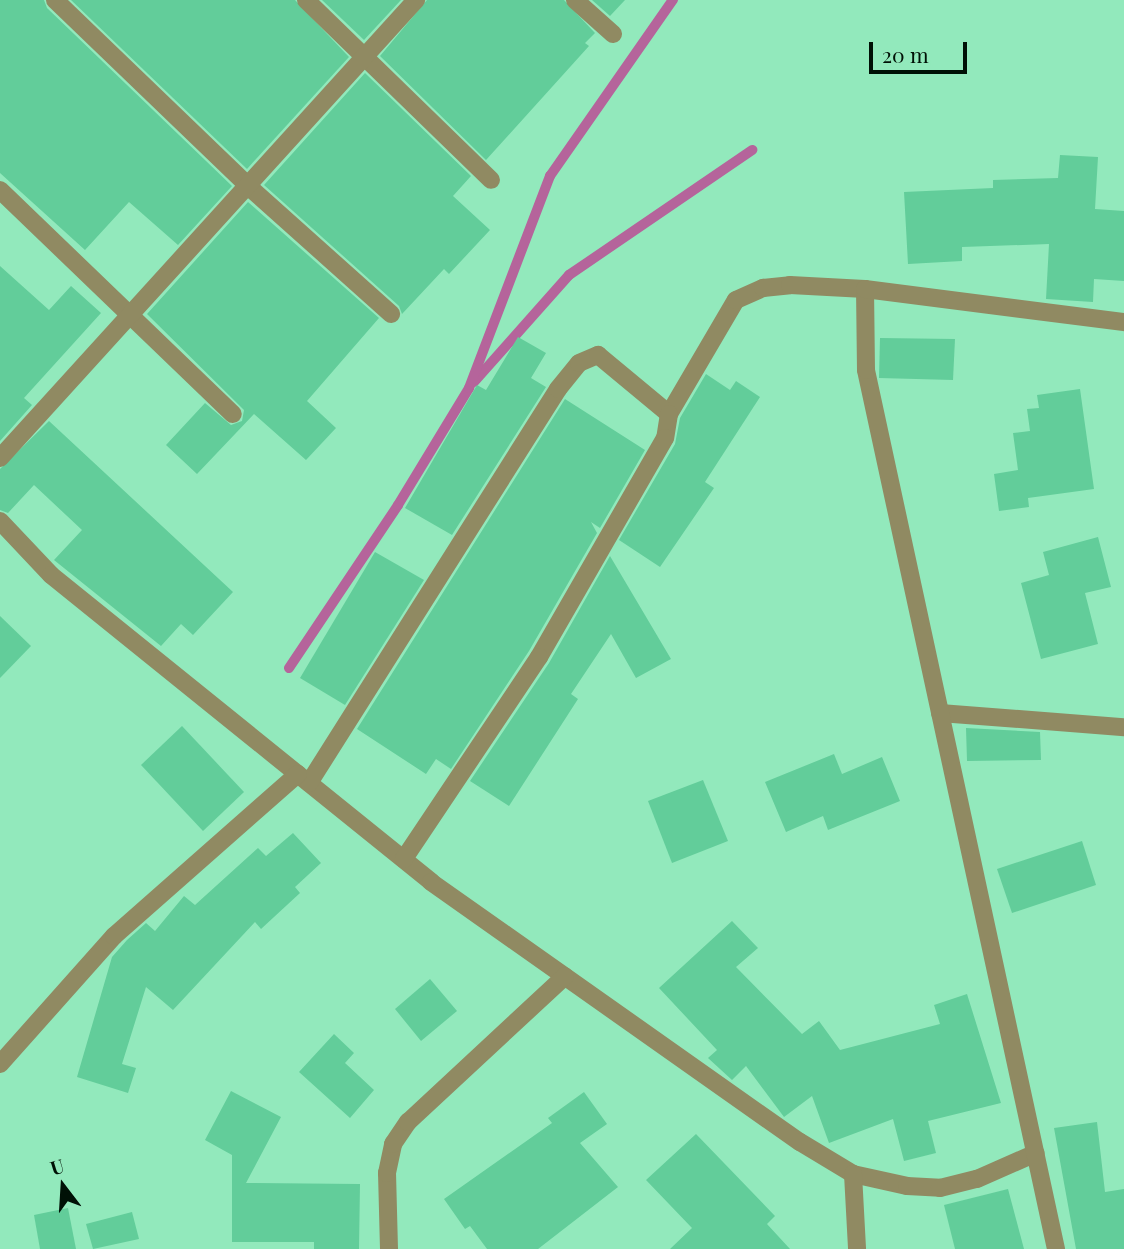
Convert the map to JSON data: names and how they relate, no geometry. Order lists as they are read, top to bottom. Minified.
{"scale_bar":"20 m","north":"top"}
